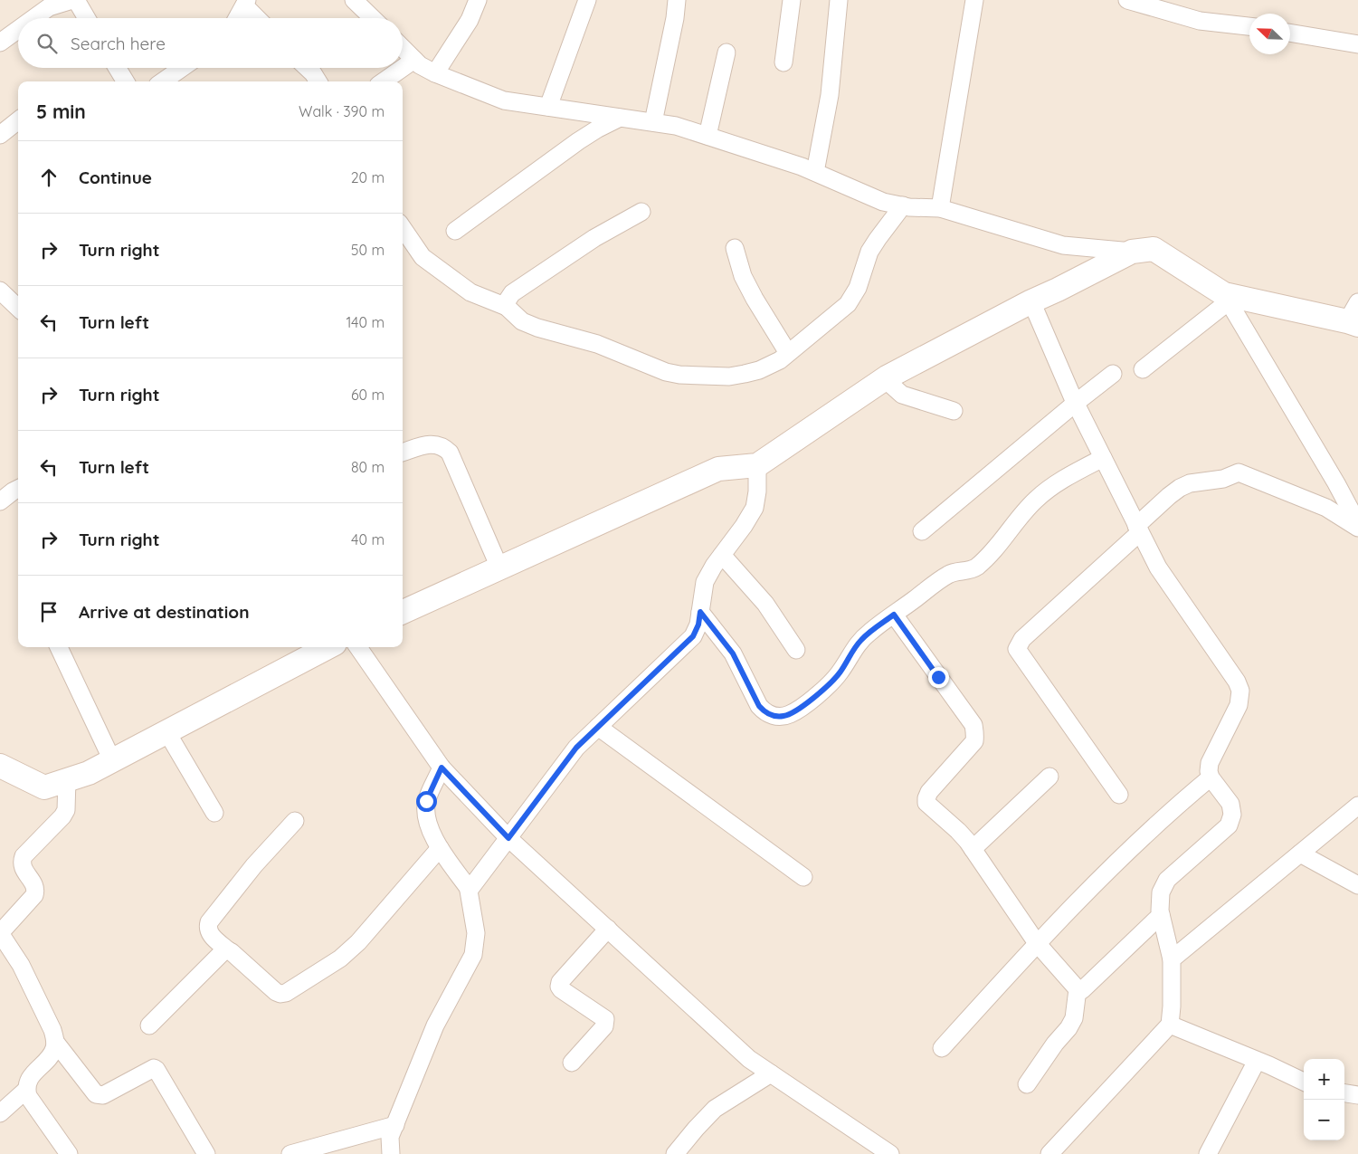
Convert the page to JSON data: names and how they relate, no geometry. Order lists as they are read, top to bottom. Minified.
{"north":"top left","page":{"search":"Search here","heading":["5 min","Walk · 390 m"],"list":[["Continue","20 m"],["Turn right","50 m"],["Turn left","140 m"],["Turn right","60 m"],["Turn left","80 m"],["Turn right","40 m"],"Arrive at destination"],"map_buttons":["+","−"]}}
